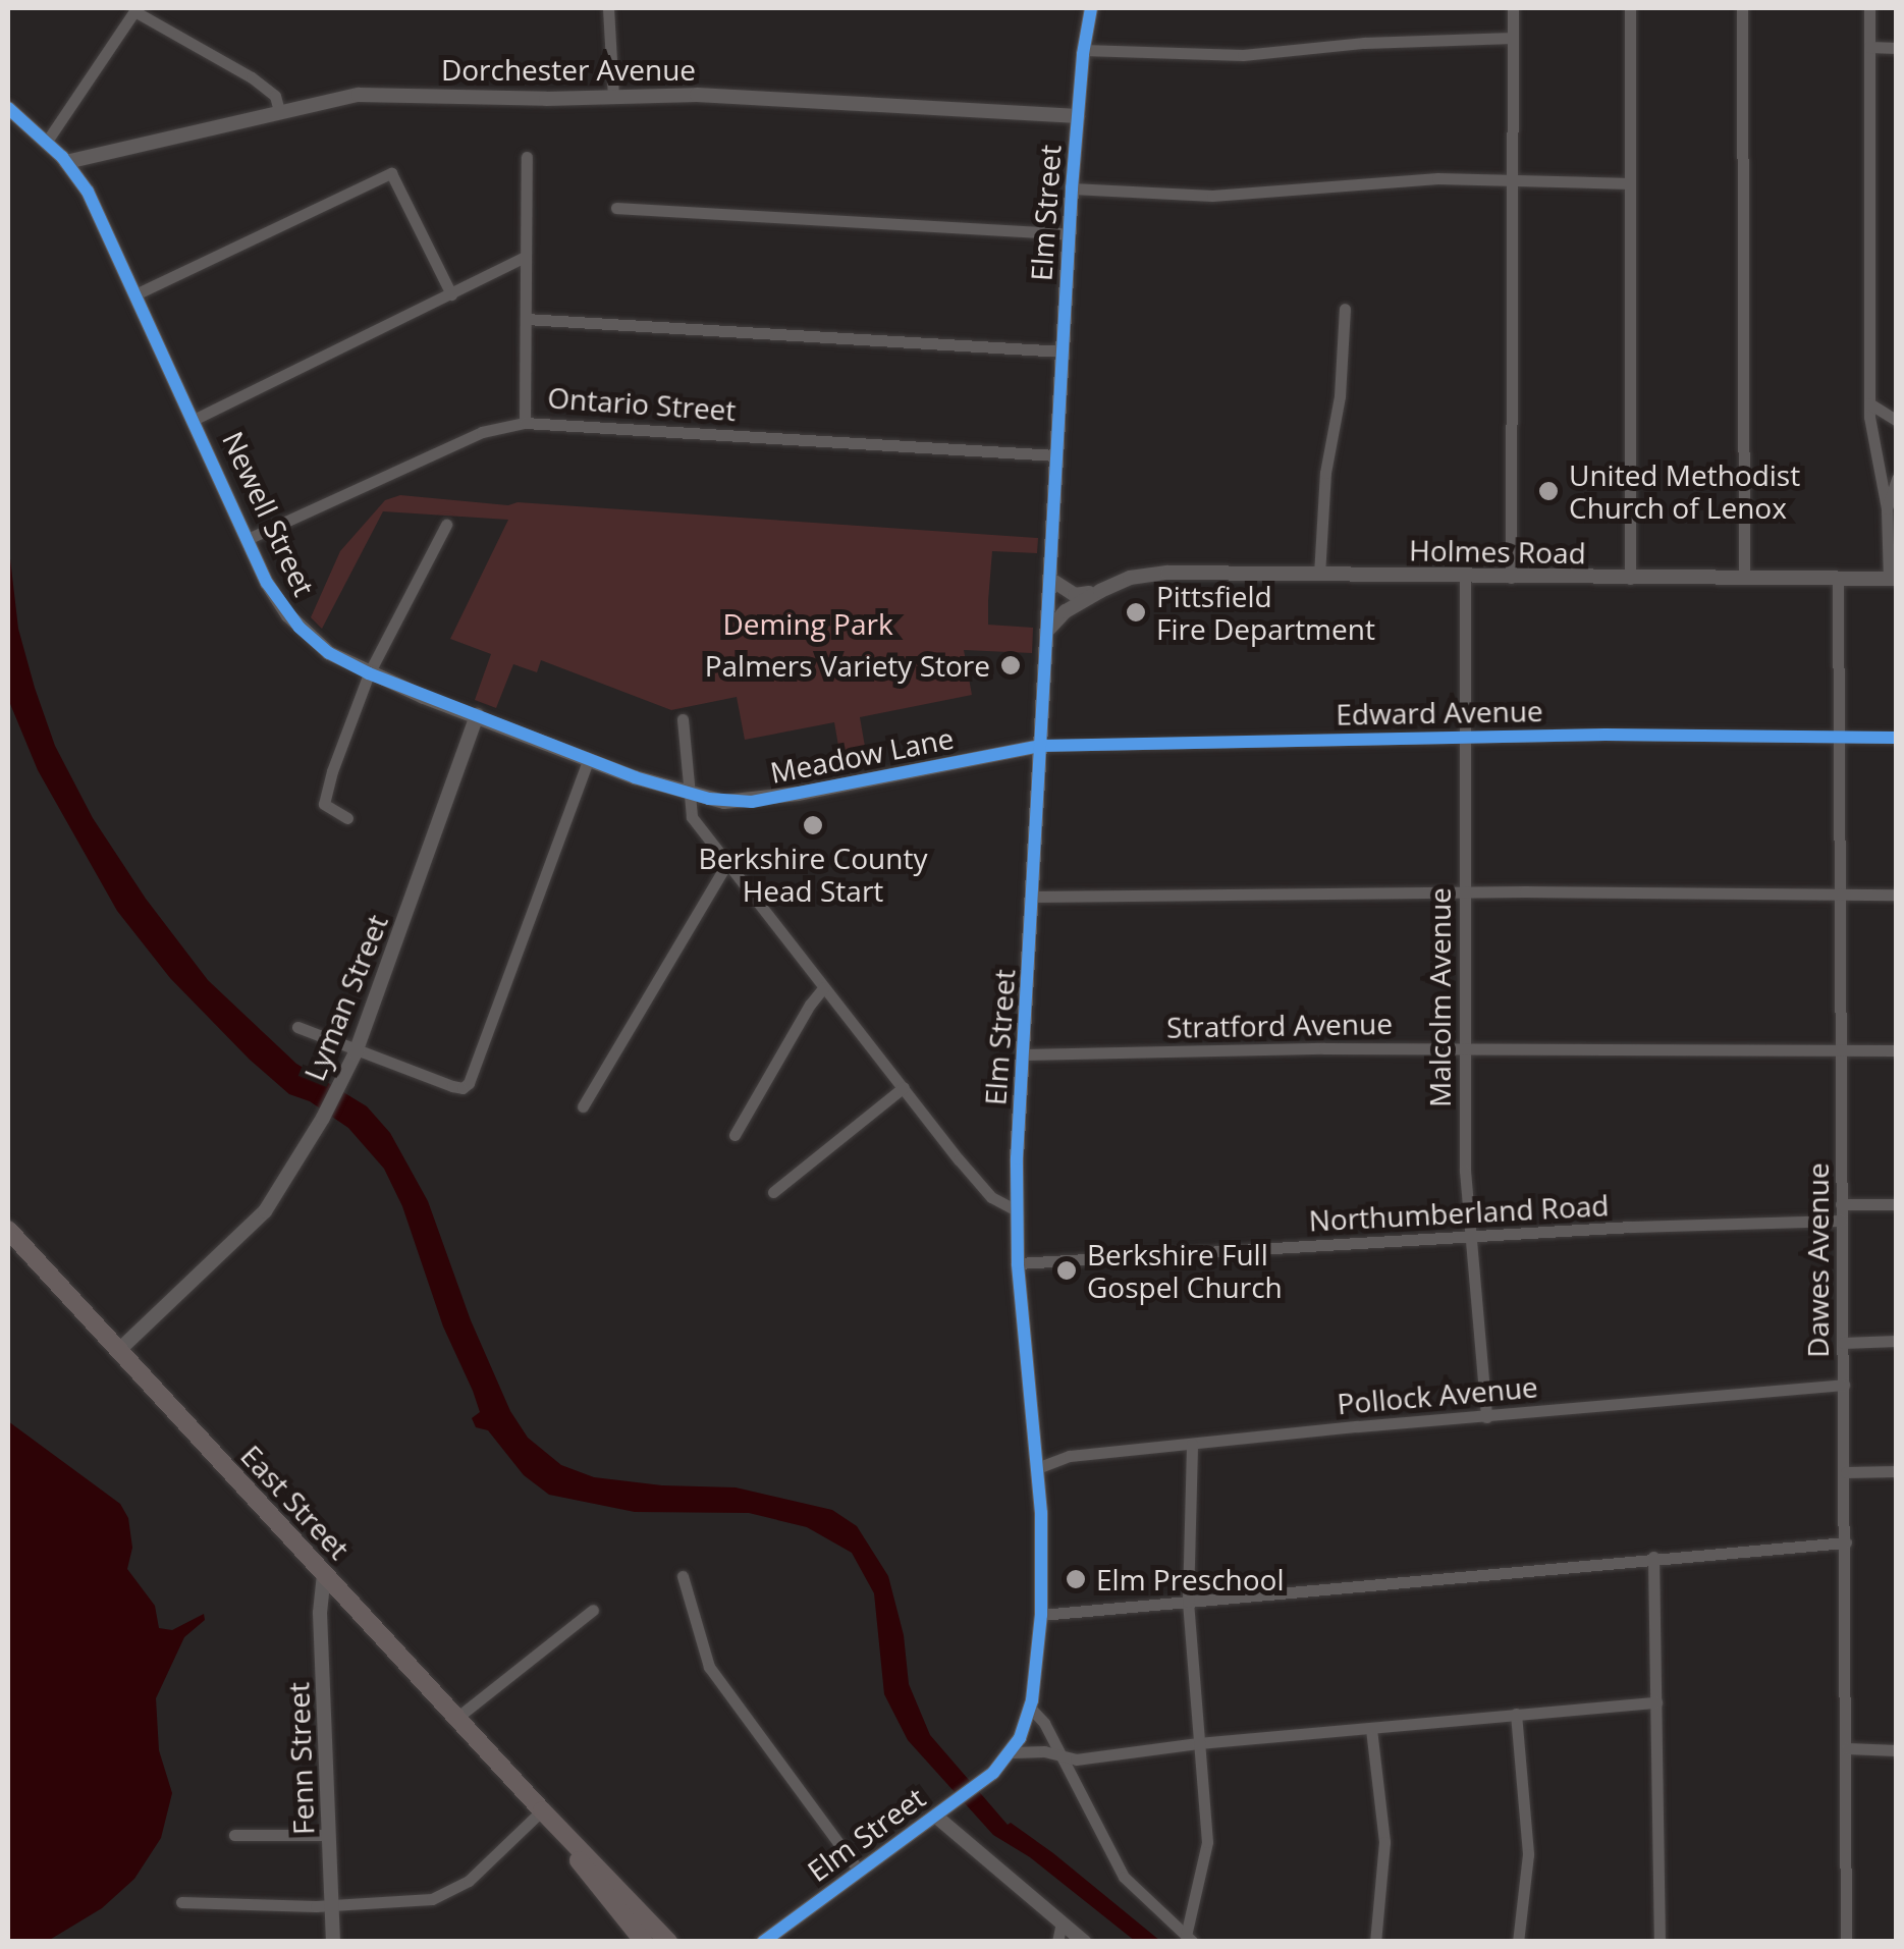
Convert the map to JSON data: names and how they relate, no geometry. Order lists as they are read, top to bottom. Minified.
{"streets":{"highway":["East Street"],"street":["Dorchester Avenue","Elm Street","Ontario Street","Newell Street","Holmes Road","Edward Avenue","Meadow Lane","Lyman Street","Malcolm Avenue","Stratford Avenue","Northumberland Road","Dawes Avenue","Pollock Avenue","Fenn Street"]},"crossings":[["Dorchester Avenue","Elm Street"],["Dorchester Avenue","Newell Street"],["Elm Street","Ontario Street"],["Elm Street","Holmes Road"],["Elm Street","Edward Avenue"],["Elm Street","Meadow Lane"],["Elm Street","Stratford Avenue"],["Elm Street","Northumberland Road"],["Elm Street","Pollock Avenue"],["Ontario Street","Newell Street"],["Newell Street","Meadow Lane"],["Newell Street","Lyman Street"],["Holmes Road","Malcolm Avenue"],["Holmes Road","Dawes Avenue"],["Edward Avenue","Meadow Lane"],["Edward Avenue","Malcolm Avenue"],["Edward Avenue","Dawes Avenue"],["Lyman Street","East Street"],["Malcolm Avenue","Stratford Avenue"],["Malcolm Avenue","Northumberland Road"],["Malcolm Avenue","Pollock Avenue"],["Stratford Avenue","Dawes Avenue"],["Northumberland Road","Dawes Avenue"],["Dawes Avenue","Pollock Avenue"],["East Street","Fenn Street"]],"parks":["Deming Park"],"places":["United Methodist Church of Lenox","Pittsfield Fire Department","Palmers Variety Store","Berkshire County Head Start","Berkshire Full Gospel Church","Elm Preschool"]}
